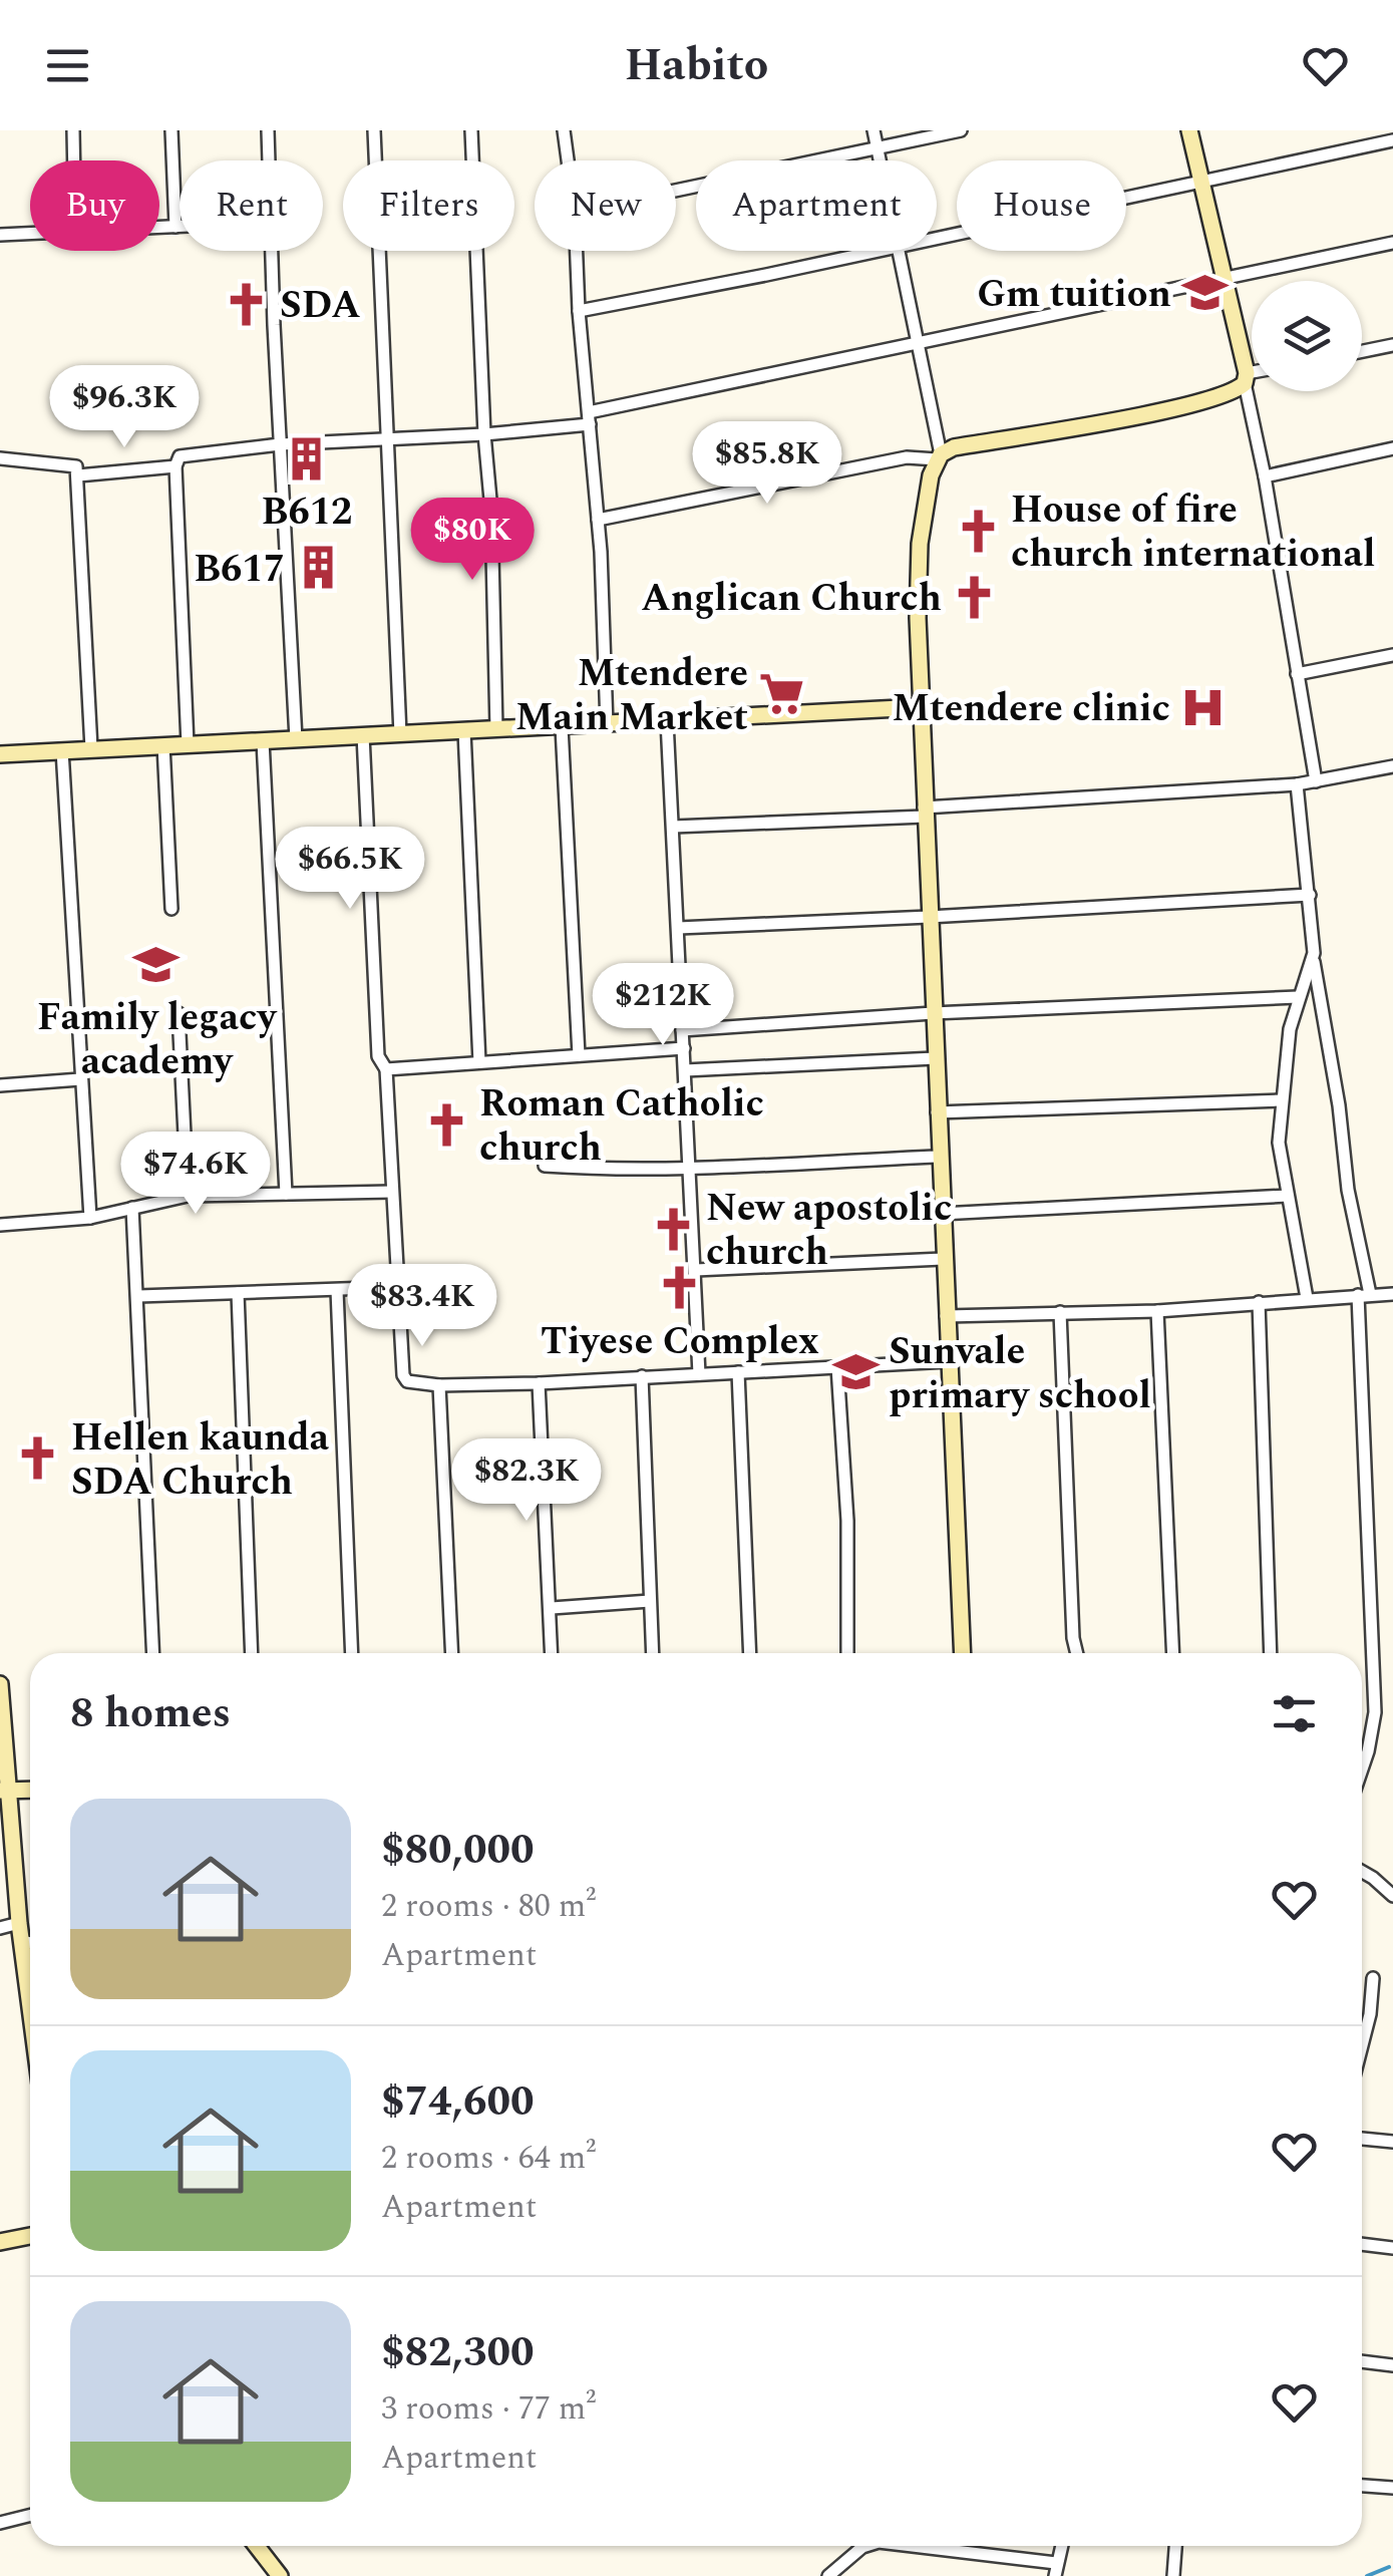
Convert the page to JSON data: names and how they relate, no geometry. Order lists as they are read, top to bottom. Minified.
{"places":{"school or university":["Gm tuition","Family legacy academy","Sunvale primary school"],"church":["SDA","House of fire church international","Anglican Church","Roman Catholic church","New apostolic church","Tiyese Complex","Hellen kaunda SDA Church"],"building":["B612","B617"],"supermarket":["Mtendere Main Market"],"hospital":["Mtendere clinic"]},"page":{"header":"Habito","chip":["Buy","Rent","Filters","New","Apartment","House"],"price":["$96.3K","$85.8K","$80K","$66.5K","$212K","$74.6K","$83.4K","$82.3K"],"heading":"8 homes","list":[{"name":"$80,000","note":"2 rooms · 80 m² · Apartment"},{"name":"$74,600","note":"2 rooms · 64 m² · Apartment"},{"name":"$82,300","note":"3 rooms · 77 m² · Apartment"}]}}
